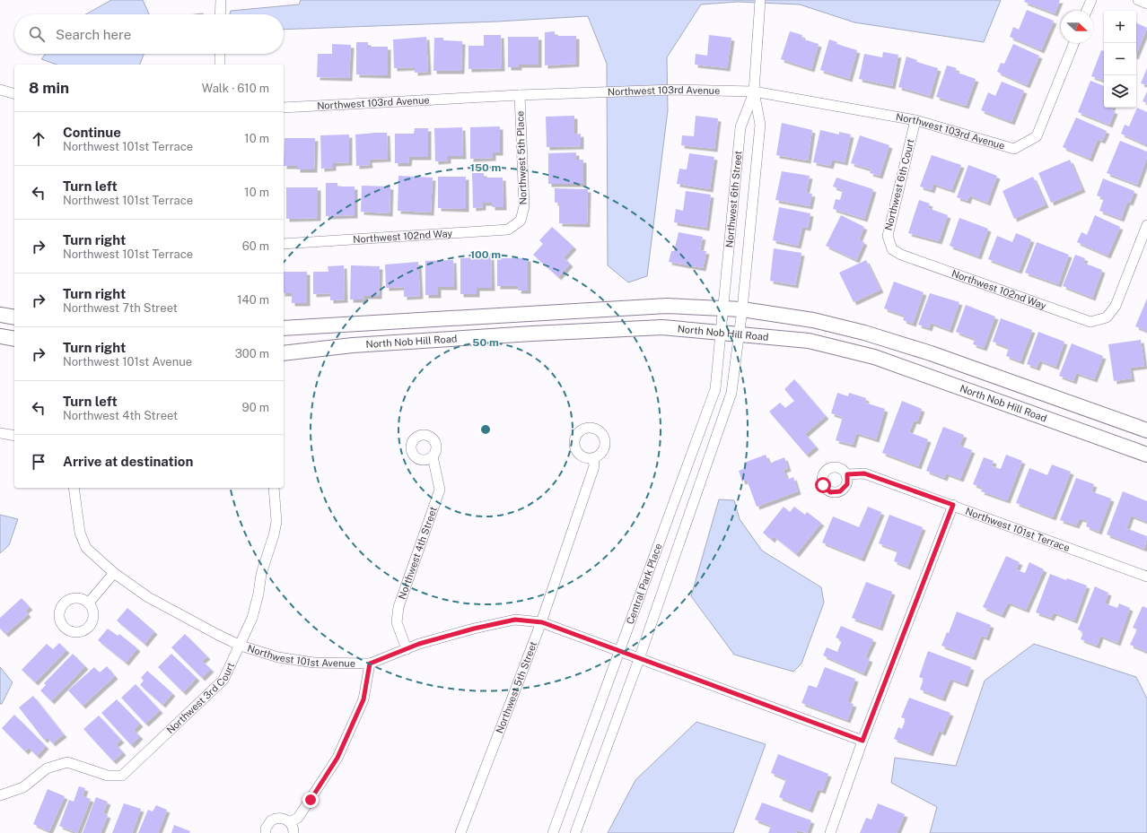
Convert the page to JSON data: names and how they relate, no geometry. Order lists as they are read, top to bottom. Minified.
{"streets":{"main road":["North Nob Hill Road"],"street":["Northwest 103rd Avenue","Northwest 5th Place","Northwest 6th Court","Northwest 6th Street","Northwest 102nd Way","Northwest 101st Terrace","Northwest 4th Street","Central Park Place","Northwest 101st Avenue","Northwest 5th Street","Northwest 3rd Court"]},"crossings":[["Northwest 103rd Avenue","Northwest 5th Place"],["Northwest 103rd Avenue","Northwest 6th Court"],["Northwest 103rd Avenue","Northwest 6th Street"],["Northwest 5th Place","Northwest 102nd Way"],["Northwest 6th Court","Northwest 102nd Way"],["Northwest 6th Street","North Nob Hill Road"],["Northwest 6th Street","Central Park Place"],["North Nob Hill Road","Central Park Place"],["Northwest 4th Street","Northwest 101st Avenue"],["Central Park Place","Northwest 101st Avenue"],["Northwest 101st Avenue","Northwest 5th Street"],["Northwest 101st Avenue","Northwest 3rd Court"]],"north":"right","page":{"map_buttons":["+","−"],"search":"Search here","heading":["8 min","Walk · 610 m"],"list":[["Continue","Northwest 101st Terrace","10 m"],["Turn left","Northwest 101st Terrace","10 m"],["Turn right","Northwest 101st Terrace","60 m"],["Turn right","Northwest 7th Street","140 m"],["Turn right","Northwest 101st Avenue","300 m"],["Turn left","Northwest 4th Street","90 m"],"Arrive at destination"]},"rings":["150 m","100 m","50 m"]}
